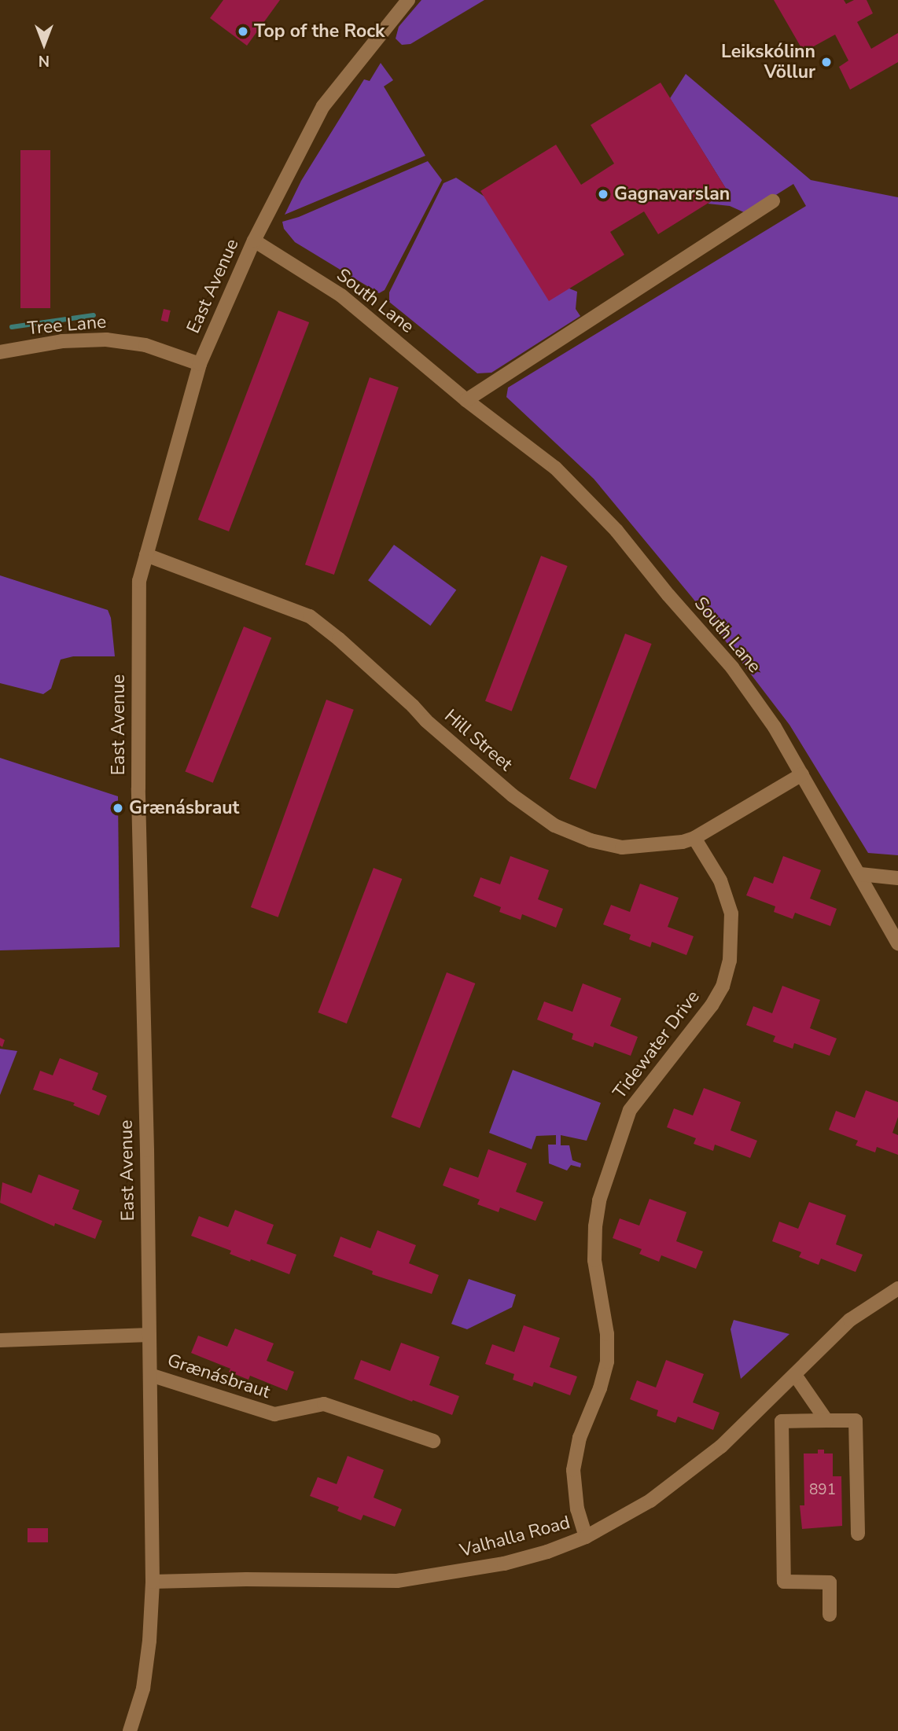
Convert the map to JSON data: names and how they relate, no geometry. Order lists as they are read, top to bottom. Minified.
{"streets":{"street":["East Avenue","South Lane","Tree Lane","Hill Street","Tidewater Drive","Grænásbraut","Valhalla Road"]},"crossings":[["East Avenue","South Lane"],["East Avenue","Tree Lane"],["East Avenue","Hill Street"],["East Avenue","Grænásbraut"],["East Avenue","Valhalla Road"],["South Lane","Hill Street"],["Hill Street","Tidewater Drive"],["Tidewater Drive","Valhalla Road"]],"places":["Top of the Rock","Leikskólinn Völlur","Gagnavarslan","Grænásbraut"],"house_numbers":["891"],"north":"bottom"}
